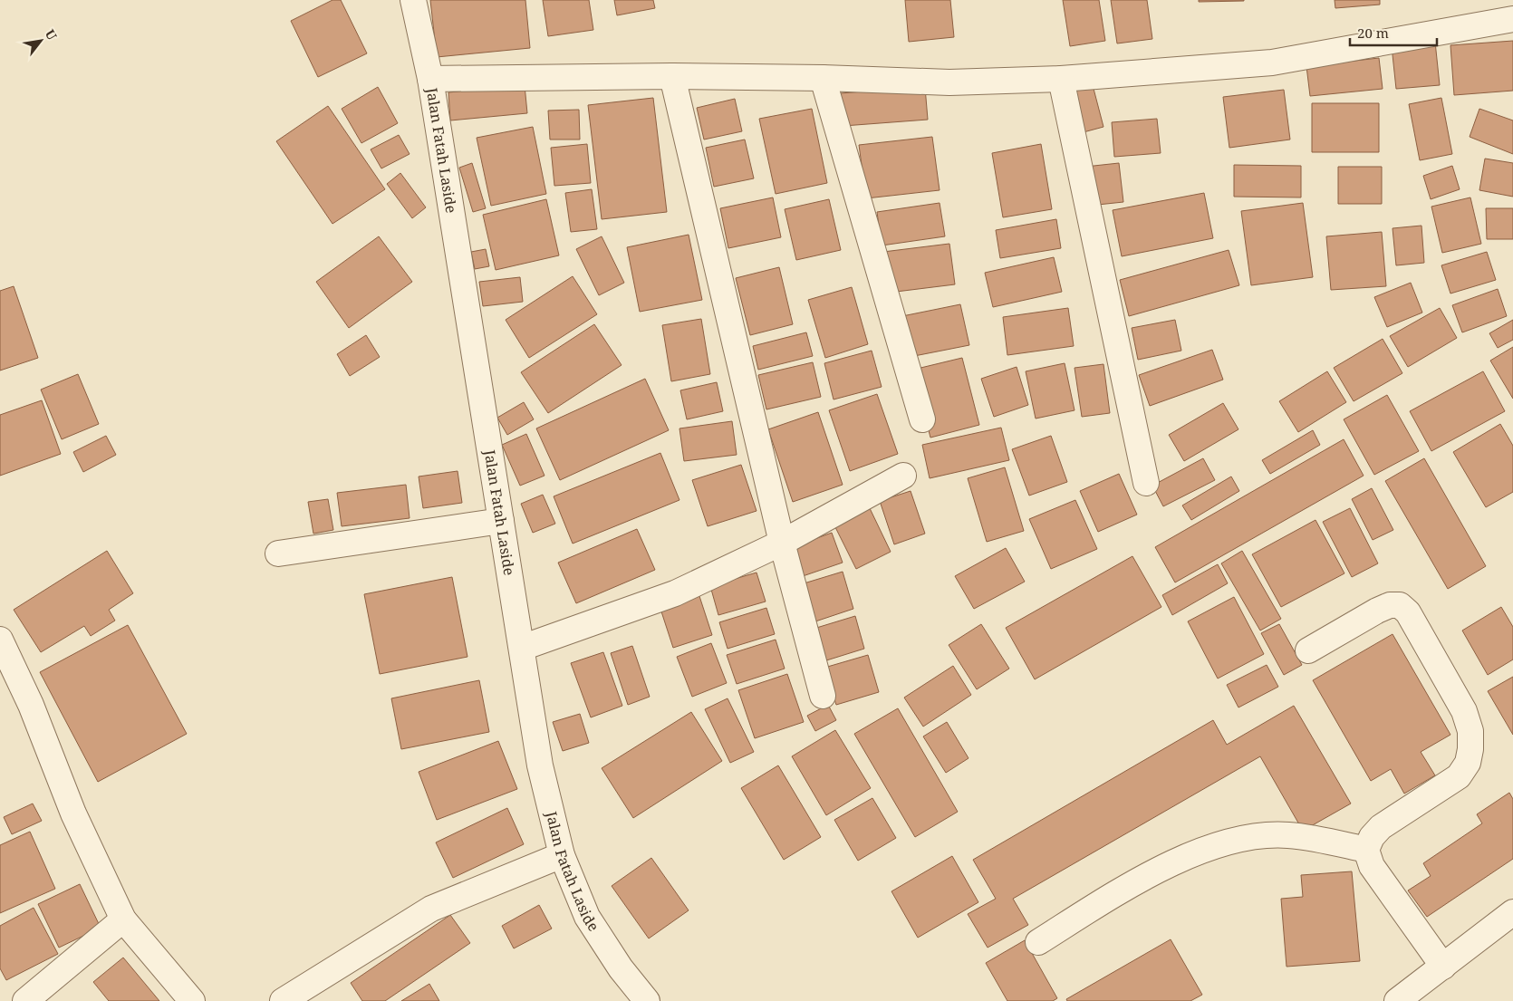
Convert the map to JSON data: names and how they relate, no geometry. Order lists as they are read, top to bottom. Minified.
{"streets":{"street":["Jalan Fatah Laside"]},"scale_bar":"20 m","north":"top right"}
